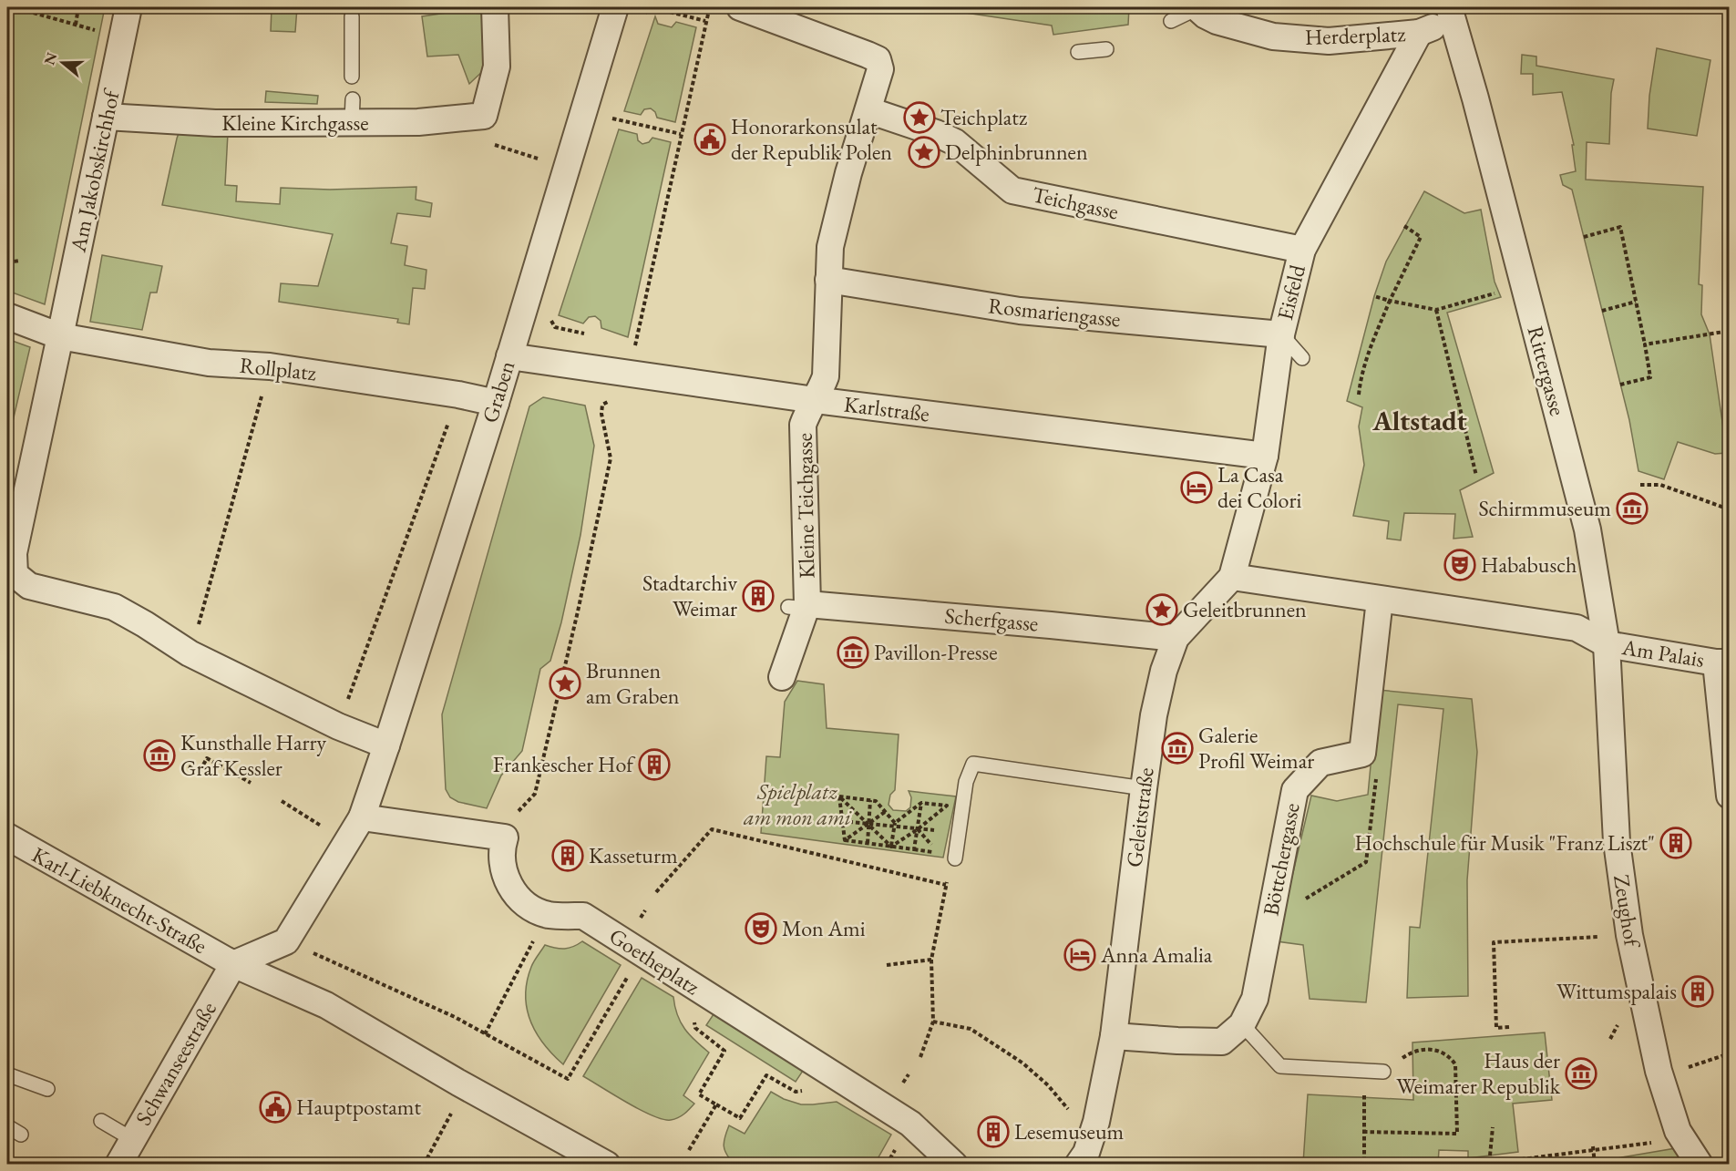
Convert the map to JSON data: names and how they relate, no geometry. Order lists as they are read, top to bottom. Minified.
{"streets":{"street":["Herderplatz","Kleine Kirchgasse","Am Jakobskirchhof","Teichgasse","Eisfeld","Rosmariengasse","Rollplatz","Rittergasse","Graben","Karlstraße","Kleine Teichgasse","Scherfgasse","Am Palais","Geleitstraße","Böttchergasse","Karl-Liebknecht-Straße","Zeughof","Goetheplatz","Schwanseestraße"]},"crossings":[["Herderplatz","Eisfeld"],["Herderplatz","Rittergasse"],["Kleine Kirchgasse","Am Jakobskirchhof"],["Am Jakobskirchhof","Rollplatz"],["Teichgasse","Eisfeld"],["Teichgasse","Kleine Teichgasse"],["Eisfeld","Rosmariengasse"],["Eisfeld","Karlstraße"],["Eisfeld","Geleitstraße"],["Rosmariengasse","Kleine Teichgasse"],["Rollplatz","Graben"],["Rittergasse","Am Palais"],["Rittergasse","Zeughof"],["Graben","Karlstraße"],["Graben","Goetheplatz"],["Karlstraße","Kleine Teichgasse"],["Kleine Teichgasse","Scherfgasse"],["Scherfgasse","Geleitstraße"],["Am Palais","Zeughof"],["Geleitstraße","Böttchergasse"],["Karl-Liebknecht-Straße","Schwanseestraße"]],"districts":["Altstadt"],"parks":["Spielplatz am mon ami"],"places":{"place":["Teichplatz","Delphinbrunnen","Geleitbrunnen","Brunnen am Graben"],"public building":["Honorarkonsulat der Republik Polen","Hauptpostamt"],"hotel":["La Casa dei Colori","Anna Amalia"],"museum":["Schirmmuseum","Pavillon-Presse","Galerie Profil Weimar","Kunsthalle Harry Graf Kessler","Haus der Weimarer Republik"],"theatre":["Hababusch","Mon Ami"],"building":["Stadtarchiv Weimar","Frankescher Hof","Hochschule für Musik \"Franz Liszt\"","Kasseturm","Wittumspalais","Lesemuseum"]},"north":"left"}
